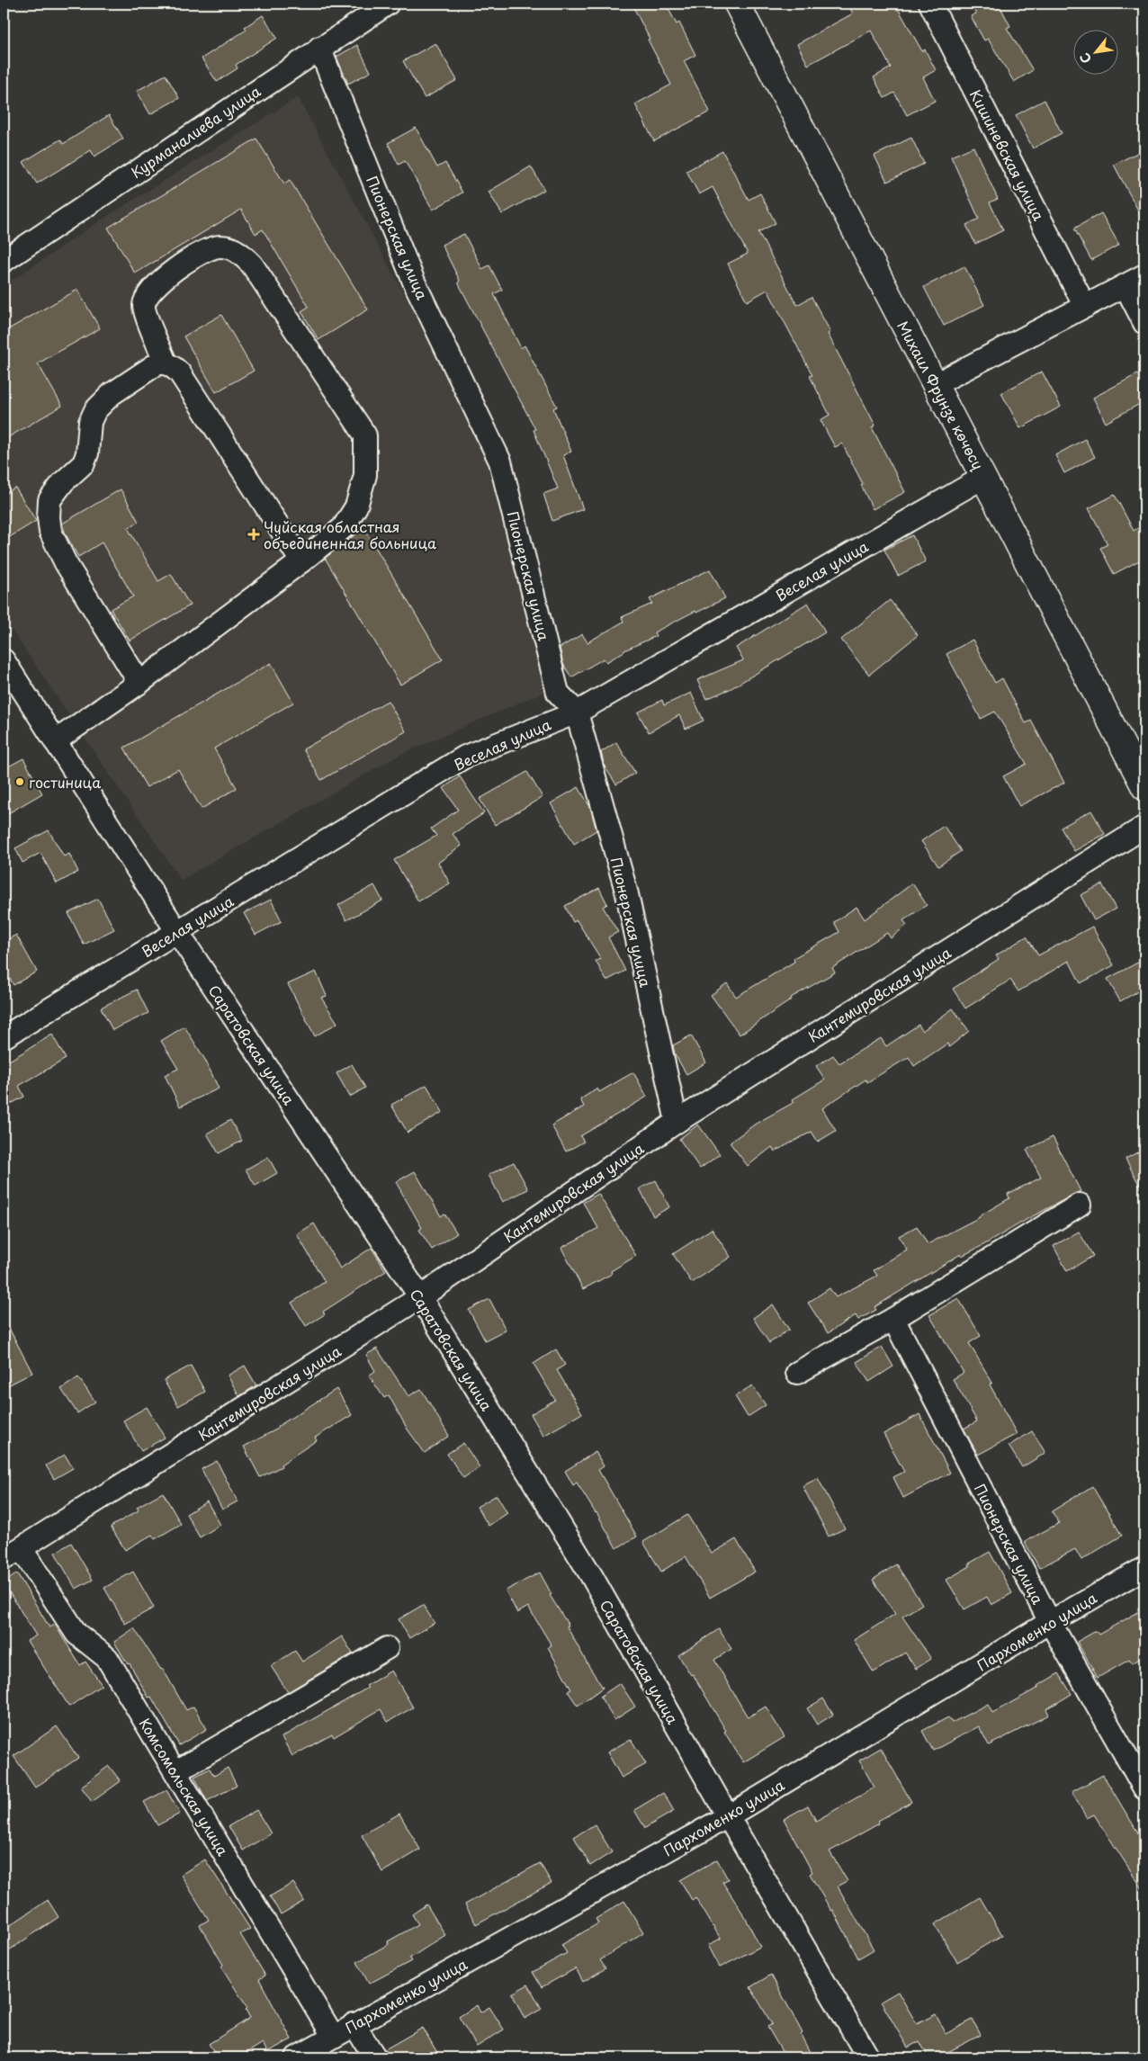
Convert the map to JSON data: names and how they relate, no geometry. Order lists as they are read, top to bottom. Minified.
{"streets":{"main road":["Михаил Фрунзе көчөсү"],"street":["Курманалиева улица","Кишиневская улица","Пионерская улица","Веселая улица","Кантемировская улица","Саратовская улица","Пархоменко улица","Комсомольская улица"]},"crossings":[["Курманалиева улица","Пионерская улица"],["Пионерская улица","Веселая улица"],["Пионерская улица","Кантемировская улица"],["Пионерская улица","Пархоменко улица"],["Михаил Фрунзе көчөсү","Веселая улица"],["Веселая улица","Саратовская улица"],["Кантемировская улица","Саратовская улица"],["Кантемировская улица","Комсомольская улица"],["Саратовская улица","Пархоменко улица"],["Пархоменко улица","Комсомольская улица"]],"places":{"health":["Чуйская областная объединенная больница"],"other":["гостиница"]},"north":"bottom left"}
